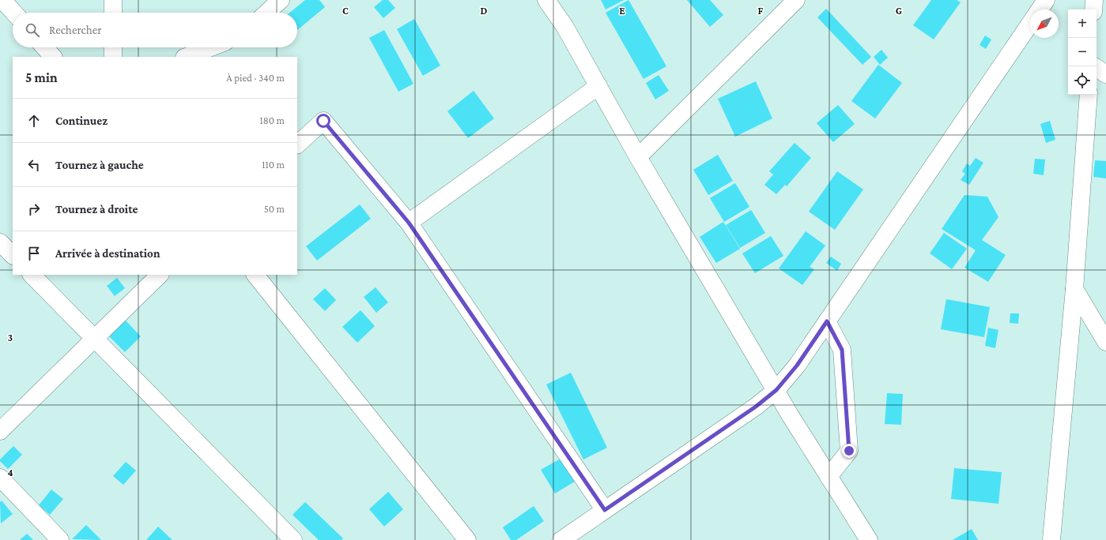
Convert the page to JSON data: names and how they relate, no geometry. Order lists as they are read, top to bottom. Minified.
{"north":"bottom left","page":{"map_buttons":["+","−"],"search":"Rechercher","heading":["5 min","À pied · 340 m"],"list":[["Continuez","180 m"],["Tournez à gauche","110 m"],["Tournez à droite","50 m"],"Arrivée à destination"]},"grid":{"columns":["C","D","E","F","G"],"rows":["3","4"]}}
